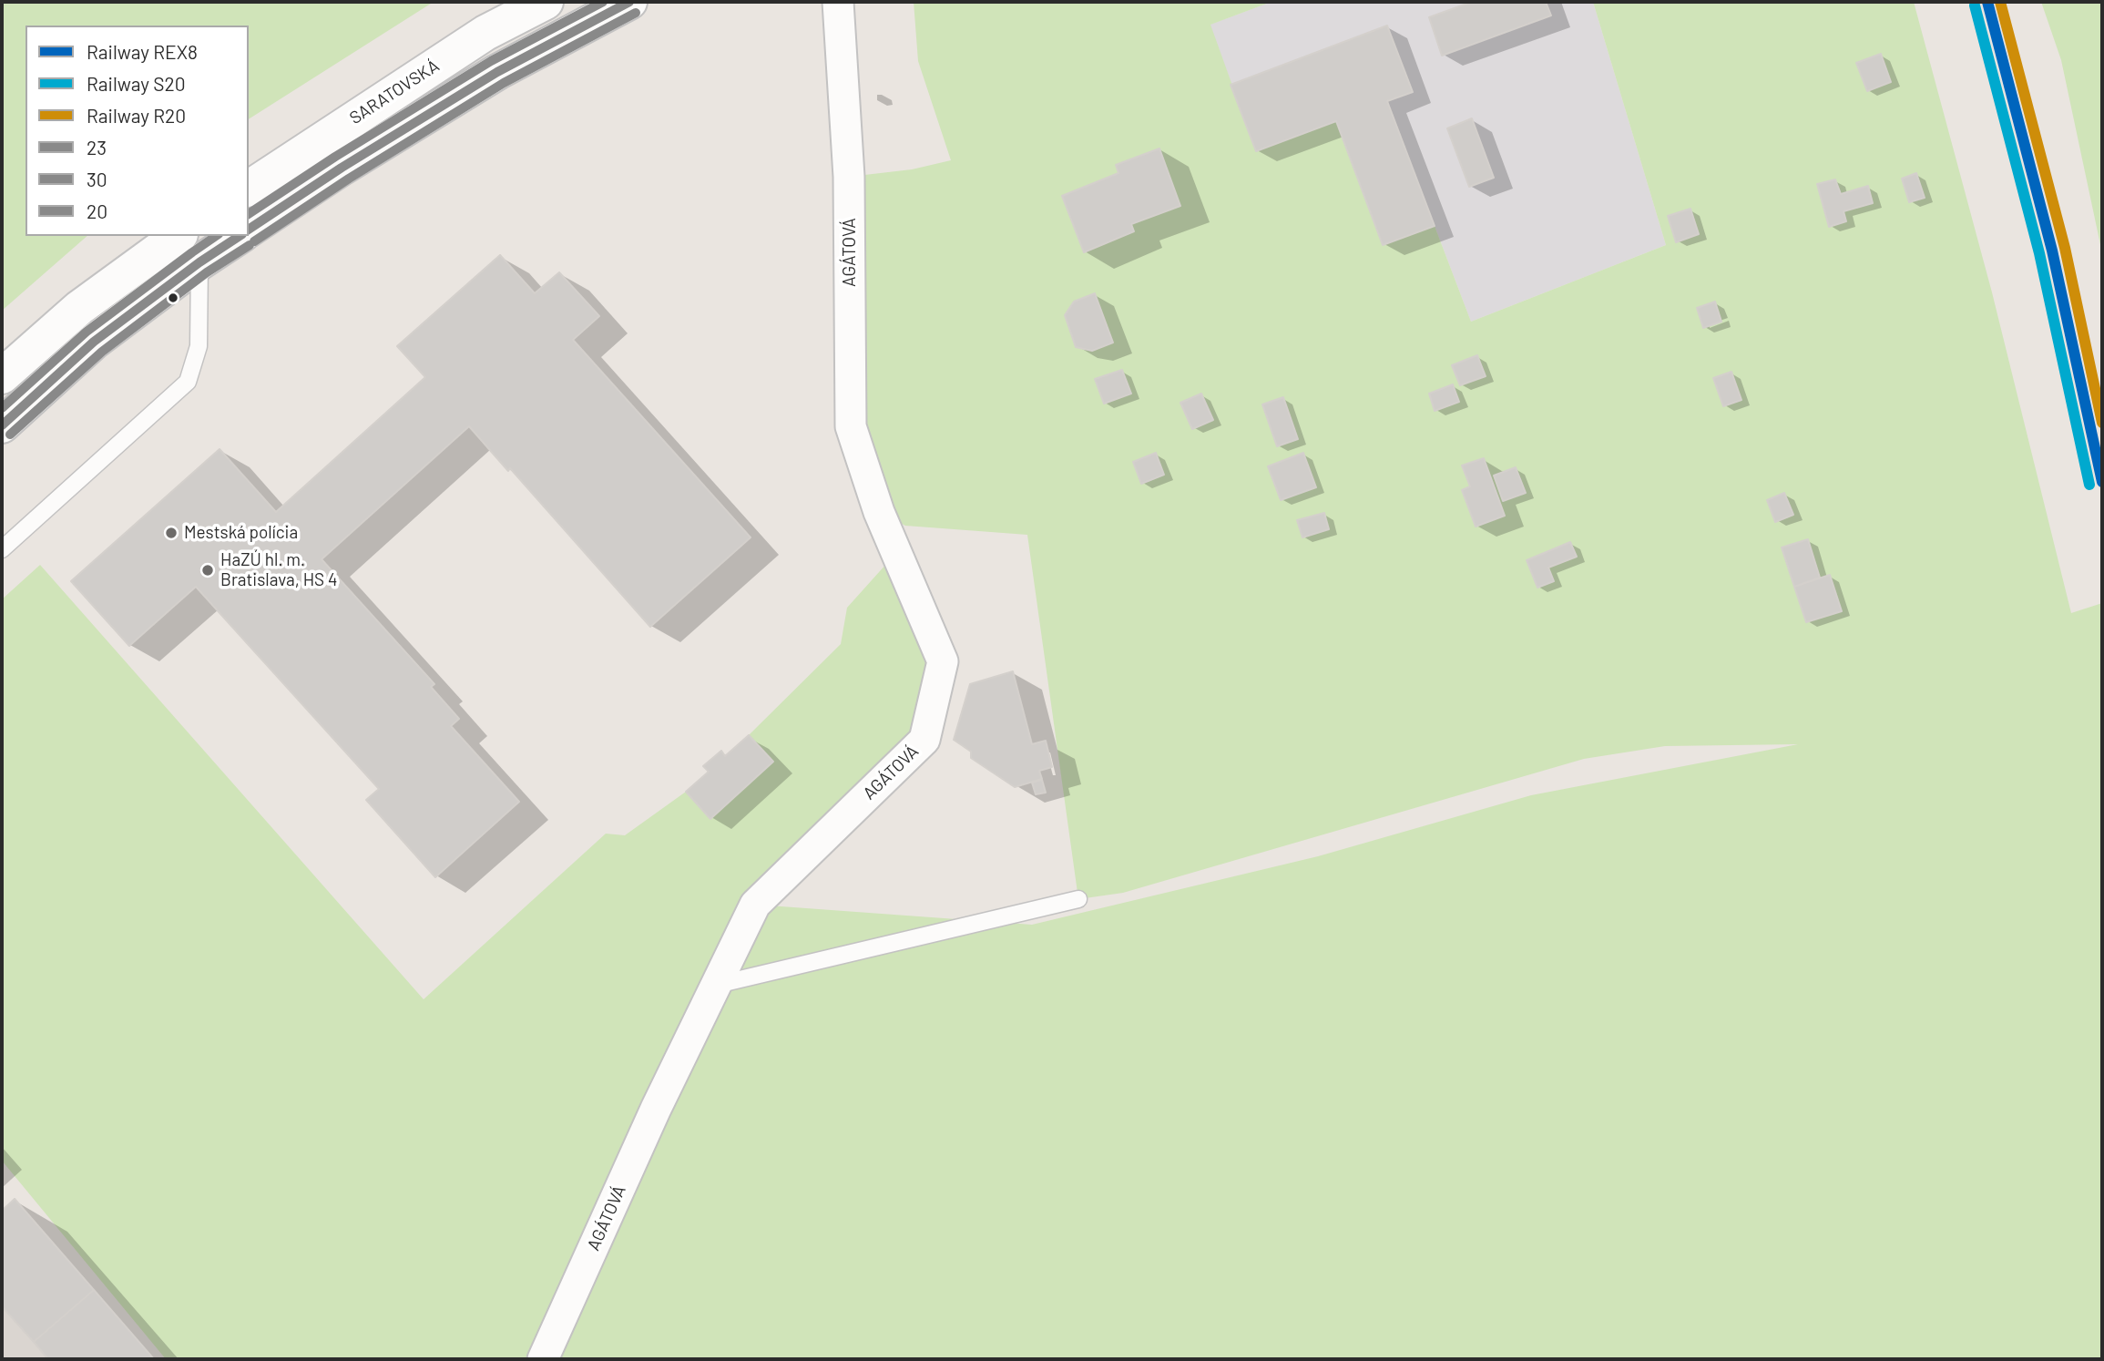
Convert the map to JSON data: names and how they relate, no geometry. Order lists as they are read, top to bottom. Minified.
{"streets":{"main road":["SARATOVSKÁ"],"street":["AGÁTOVÁ"]},"places":["Mestská polícia","HaZÚ hl. m. Bratislava, HS 4"],"lines":["rail line REX8","rail line R20","transit line 23","transit line 20","rail line S20","transit line 30"],"legend":["Railway REX8","Railway S20","Railway R20","23","30","20"]}
